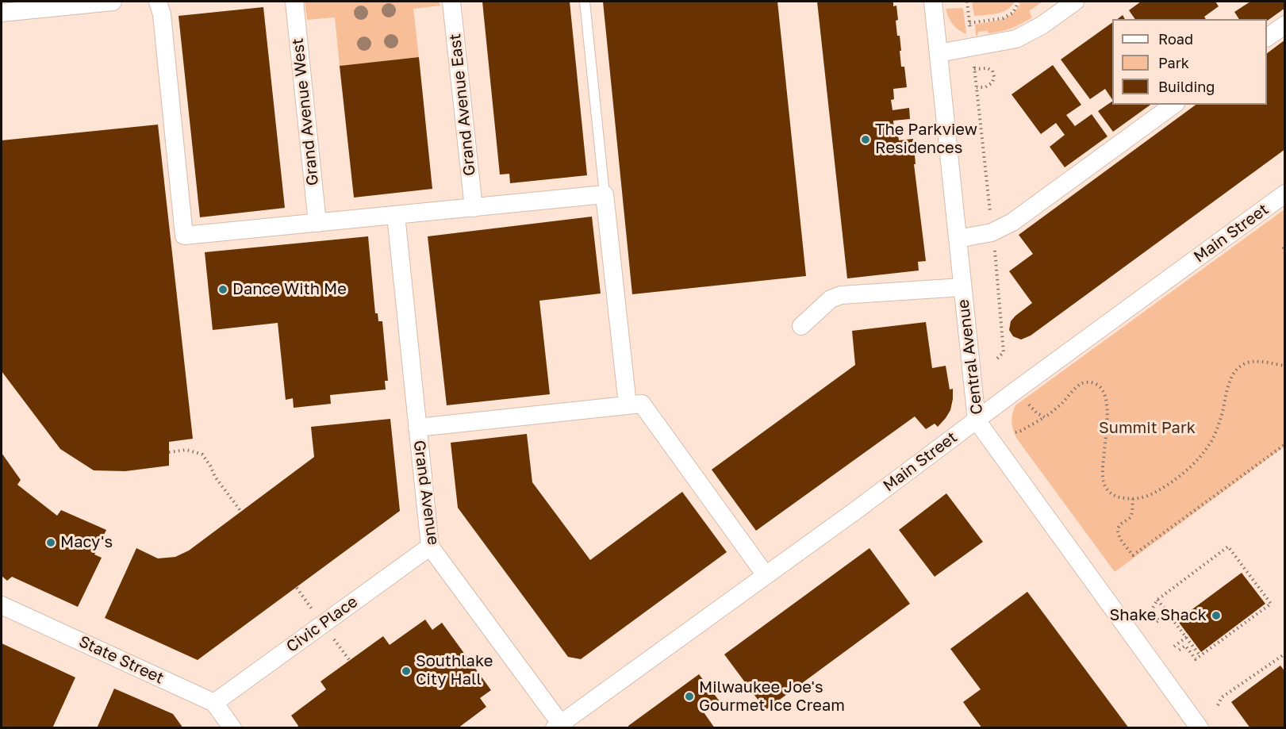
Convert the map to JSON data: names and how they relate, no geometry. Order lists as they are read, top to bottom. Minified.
{"streets":{"street":["Grand Avenue East","Grand Avenue West","Main Street","Central Avenue","Grand Avenue","Civic Place","State Street"]},"crossings":[["Main Street","Central Avenue"],["Main Street","Grand Avenue"],["Grand Avenue","Civic Place"],["Civic Place","State Street"]],"parks":["Summit Park"],"places":["The Parkview Residences","Dance With Me","Macy's","Shake Shack","Southlake City Hall","Milwaukee Joe's Gourmet Ice Cream"],"legend":["Road","Park","Building"]}
